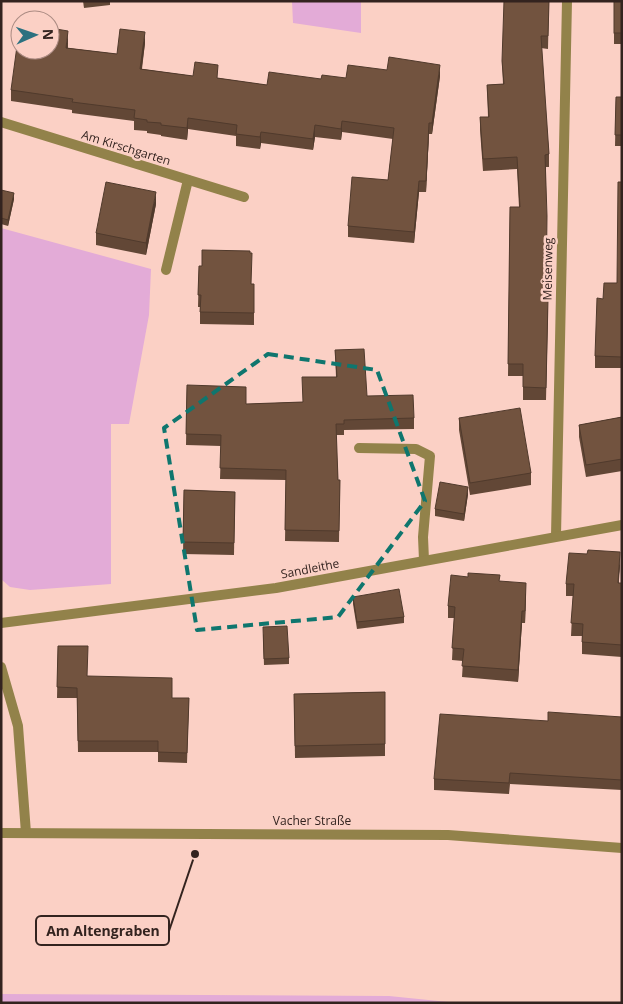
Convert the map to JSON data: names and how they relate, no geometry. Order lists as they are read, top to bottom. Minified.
{"streets":{"street":["Am Kirschgarten","Meisenweg","Sandleithe","Vacher Straße"]},"crossings":[["Meisenweg","Sandleithe"]],"places":["Am Altengraben"],"north":"right"}
